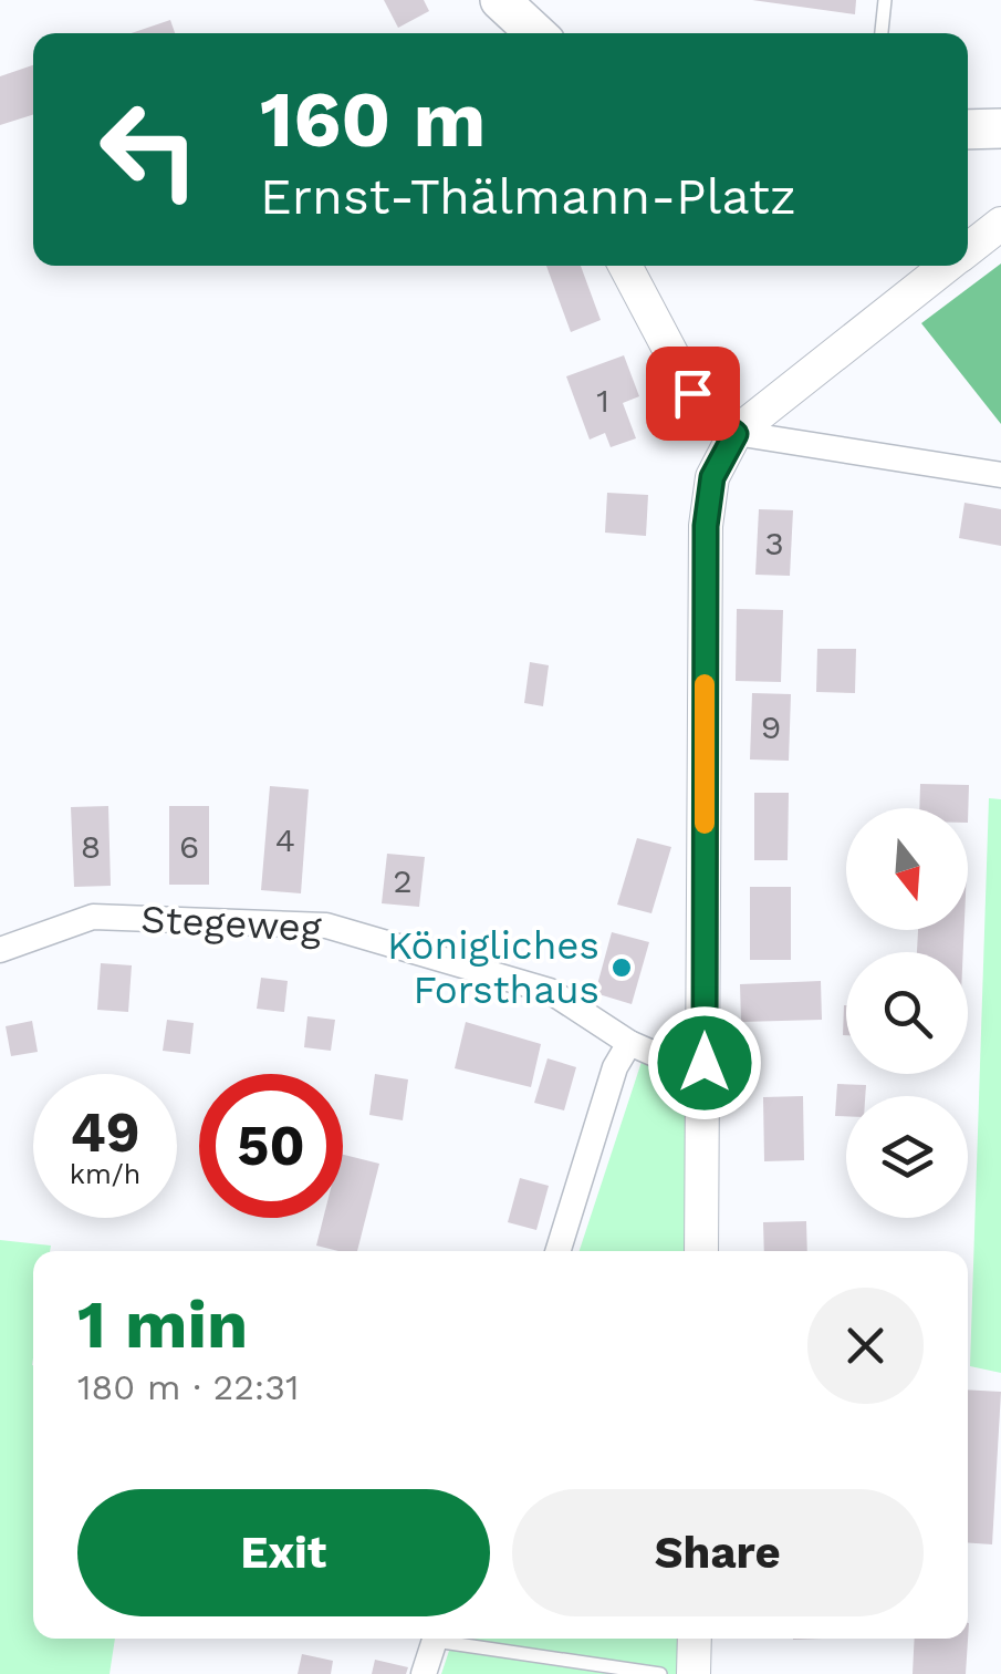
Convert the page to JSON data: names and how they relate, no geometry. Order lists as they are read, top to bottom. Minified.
{"streets":{"street":["Stegeweg"]},"places":["Königliches Forsthaus"],"house_numbers":["1","3","9","4","8","6","2"],"north":"bottom","page":{"turn":["160 m","Ernst-Thälmann-Platz"],"speed":"49 km/h","limit":"50","heading":["1 min","180 m · 22:31"],"buttons":["Exit","Share"]}}
